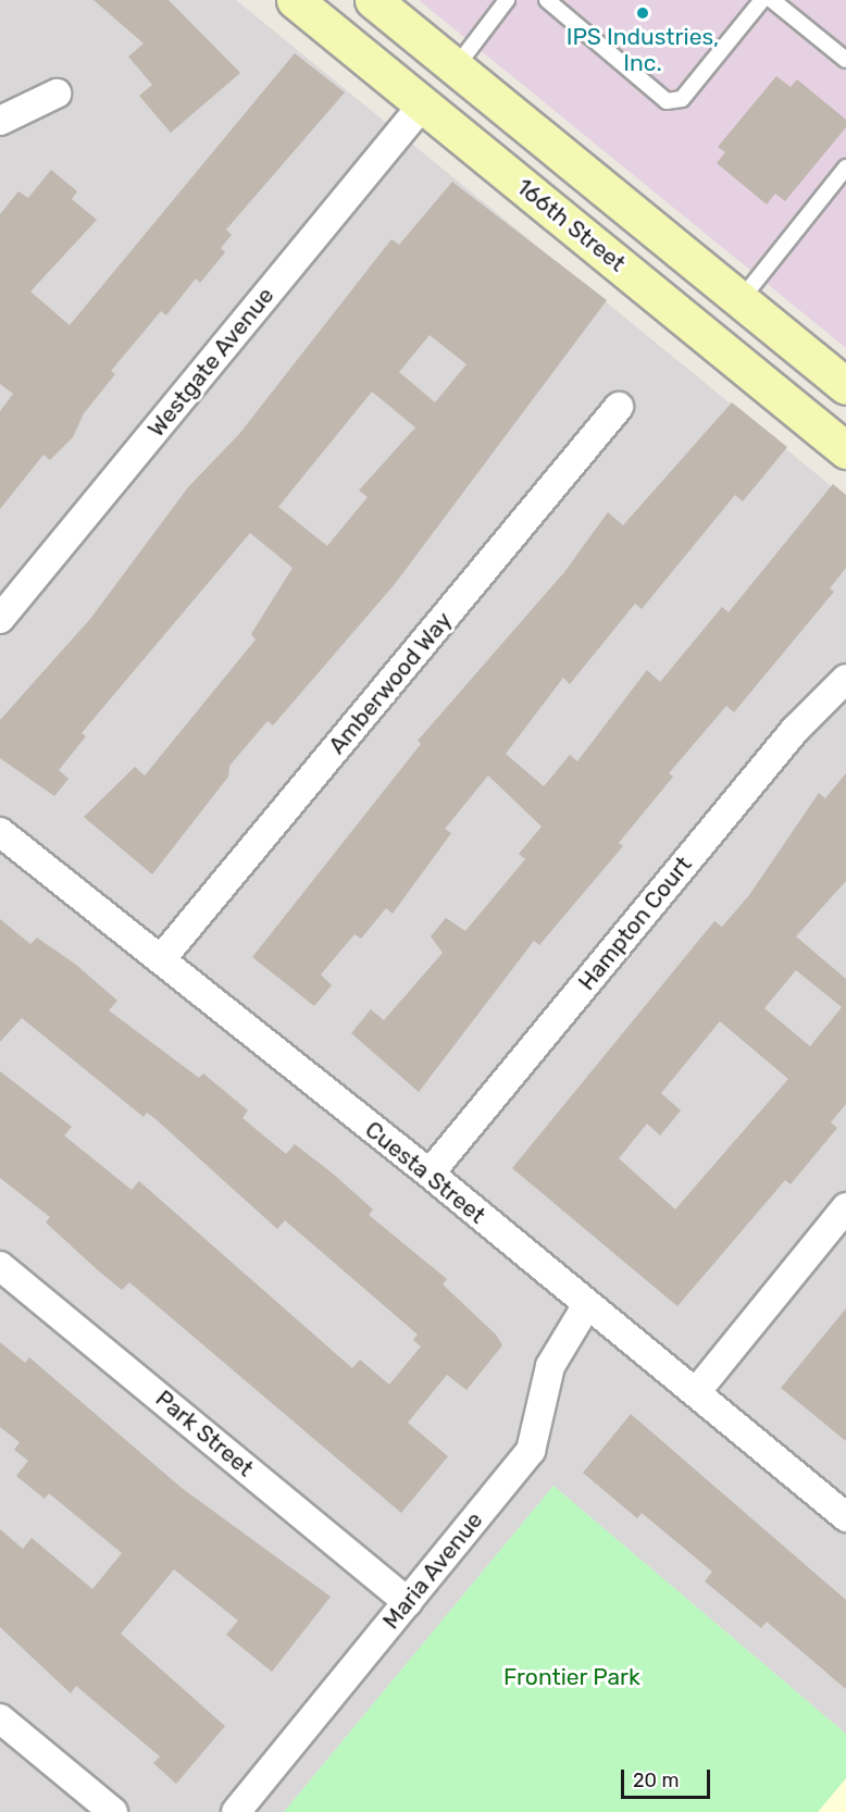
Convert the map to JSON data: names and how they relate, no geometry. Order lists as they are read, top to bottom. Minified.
{"streets":{"street":["166th Street","Westgate Avenue","Amberwood Way","Hampton Court","Cuesta Street","Park Street","Maria Avenue"]},"crossings":[["166th Street","Westgate Avenue"],["Amberwood Way","Cuesta Street"],["Hampton Court","Cuesta Street"],["Cuesta Street","Maria Avenue"],["Park Street","Maria Avenue"]],"parks":["Frontier Park"],"places":["IPS Industries, Inc."],"scale_bar":"20 m"}
